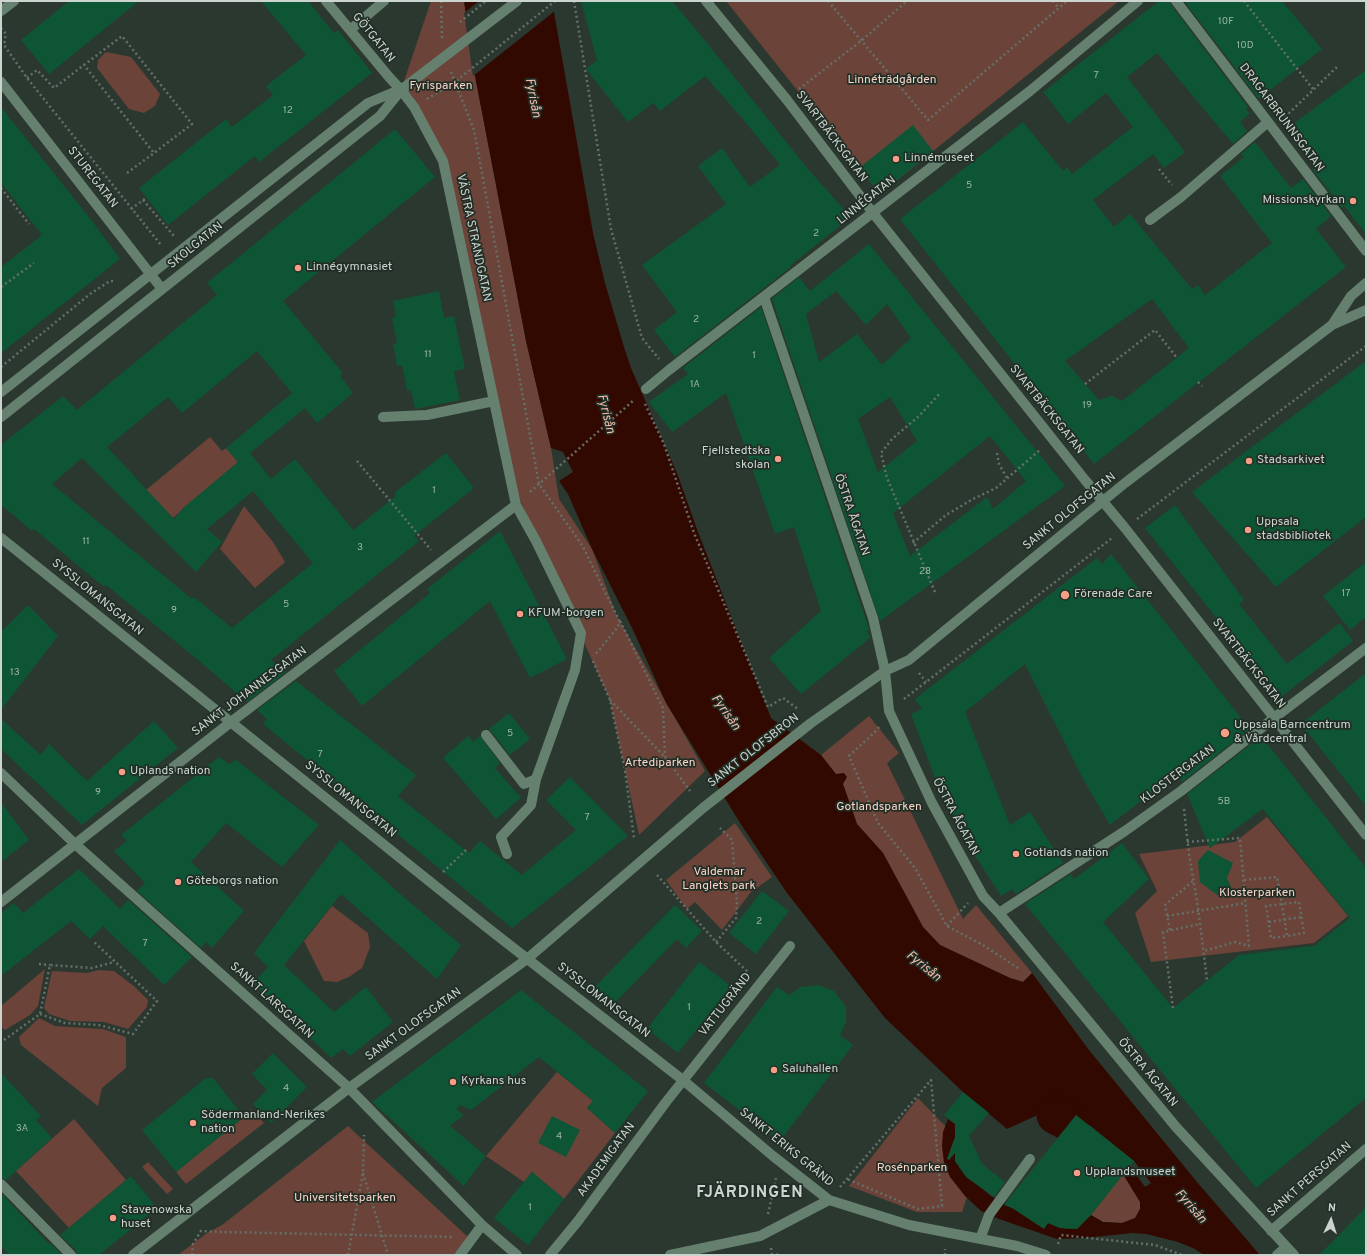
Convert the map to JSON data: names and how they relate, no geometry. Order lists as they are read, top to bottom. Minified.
{"streets":{"street":["GÖTGATAN","DRAGARBRUNNSGATAN","SVARTBÄCKSGATAN","STUREGATAN","LINNÉGATAN","VÄSTRA STRANDGATAN","SKOLGATAN","SANKT OLOFSGATAN","ÖSTRA ÅGATAN","SYSSLOMANSGATAN","SANKT JOHANNESGATAN","SANKT OLOFSBRON","KLOSTERGATAN","SANKT LARSGATAN","VATTUGRÄND","SANKT ERIKS GRÄND","AKADEMIGATAN","SANKT PERSGATAN"]},"crossings":[["GÖTGATAN","VÄSTRA STRANDGATAN"],["GÖTGATAN","SKOLGATAN"],["SVARTBÄCKSGATAN","LINNÉGATAN"],["SVARTBÄCKSGATAN","SANKT OLOFSGATAN"],["SVARTBÄCKSGATAN","KLOSTERGATAN"],["STUREGATAN","SKOLGATAN"],["LINNÉGATAN","ÖSTRA ÅGATAN"],["VÄSTRA STRANDGATAN","SKOLGATAN"],["VÄSTRA STRANDGATAN","SANKT JOHANNESGATAN"],["SANKT OLOFSGATAN","ÖSTRA ÅGATAN"],["SANKT OLOFSGATAN","SYSSLOMANSGATAN"],["SANKT OLOFSGATAN","SANKT OLOFSBRON"],["SANKT OLOFSGATAN","SANKT LARSGATAN"],["ÖSTRA ÅGATAN","KLOSTERGATAN"],["ÖSTRA ÅGATAN","SANKT PERSGATAN"],["SYSSLOMANSGATAN","SANKT JOHANNESGATAN"],["SYSSLOMANSGATAN","VATTUGRÄND"],["SYSSLOMANSGATAN","SANKT ERIKS GRÄND"],["SYSSLOMANSGATAN","AKADEMIGATAN"],["SANKT JOHANNESGATAN","SANKT LARSGATAN"],["VATTUGRÄND","SANKT ERIKS GRÄND"],["VATTUGRÄND","AKADEMIGATAN"],["SANKT ERIKS GRÄND","AKADEMIGATAN"]],"districts":["FJÄRDINGEN"],"water":["Fyrisån"],"parks":["Linnéträdgården","Fyrisparken","Artediparken","Gotlandsparken","Valdemar Langlets park","Klosterparken","Rosénparken","Universitetsparken"],"places":["Linnémuseet","Missionskyrkan","Linnégymnasiet","Fjellstedtska skolan","Stadsarkivet","Uppsala stadsbibliotek","Förenade Care","KFUM-borgen","Uppsala Barncentrum & Vårdcentral","Uplands nation","Gotlands nation","Göteborgs nation","Saluhallen","Kyrkans hus","Södermanland-Nerikes nation","Upplandsmuseet","Stavenowska huset"],"house_numbers":["10F","10D","7","12","5","2","2","11","1","1A","19","1","11","3","28","17","5","9","13","5","7","9","5B","7","2","7","1","4","3A","4","1"],"north":"top"}
